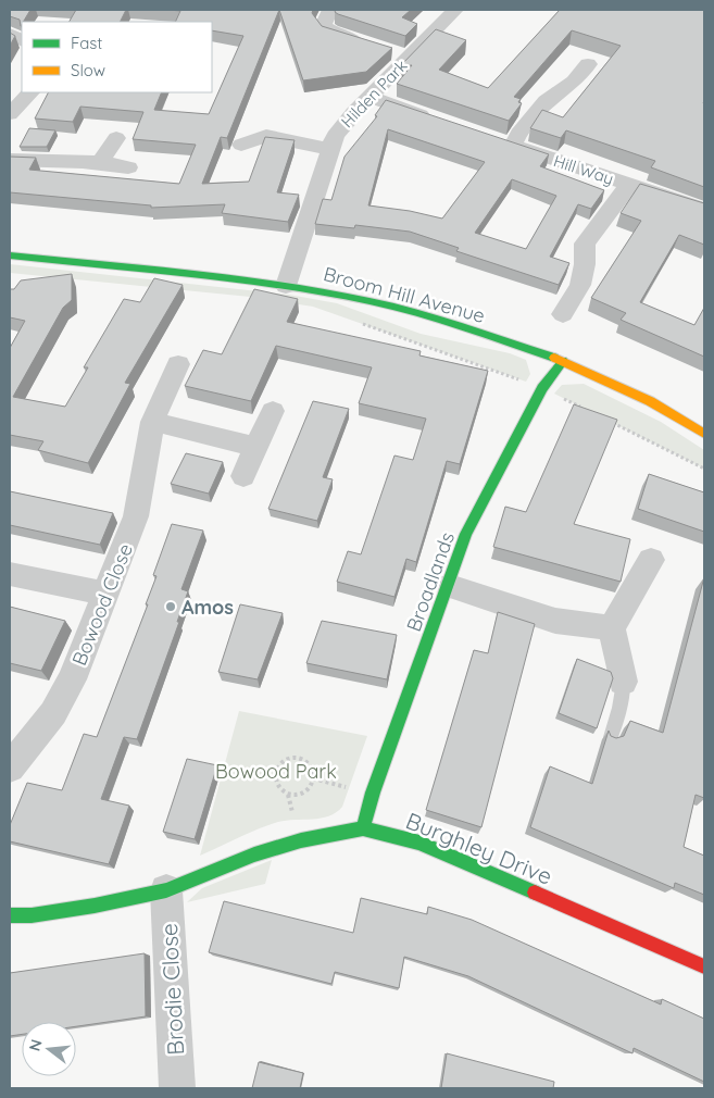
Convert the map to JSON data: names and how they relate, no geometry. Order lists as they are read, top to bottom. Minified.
{"streets":{"street":["Hilden Park","Hill Way","Broom Hill Avenue","Broadlands","Bowood Close","Burghley Drive","Brodie Close"]},"crossings":[["Hilden Park","Broom Hill Avenue"],["Broom Hill Avenue","Broadlands"],["Broadlands","Burghley Drive"],["Burghley Drive","Brodie Close"]],"parks":["Bowood Park"],"places":["Amos"],"legend":["Fast","Slow"],"north":"left"}
